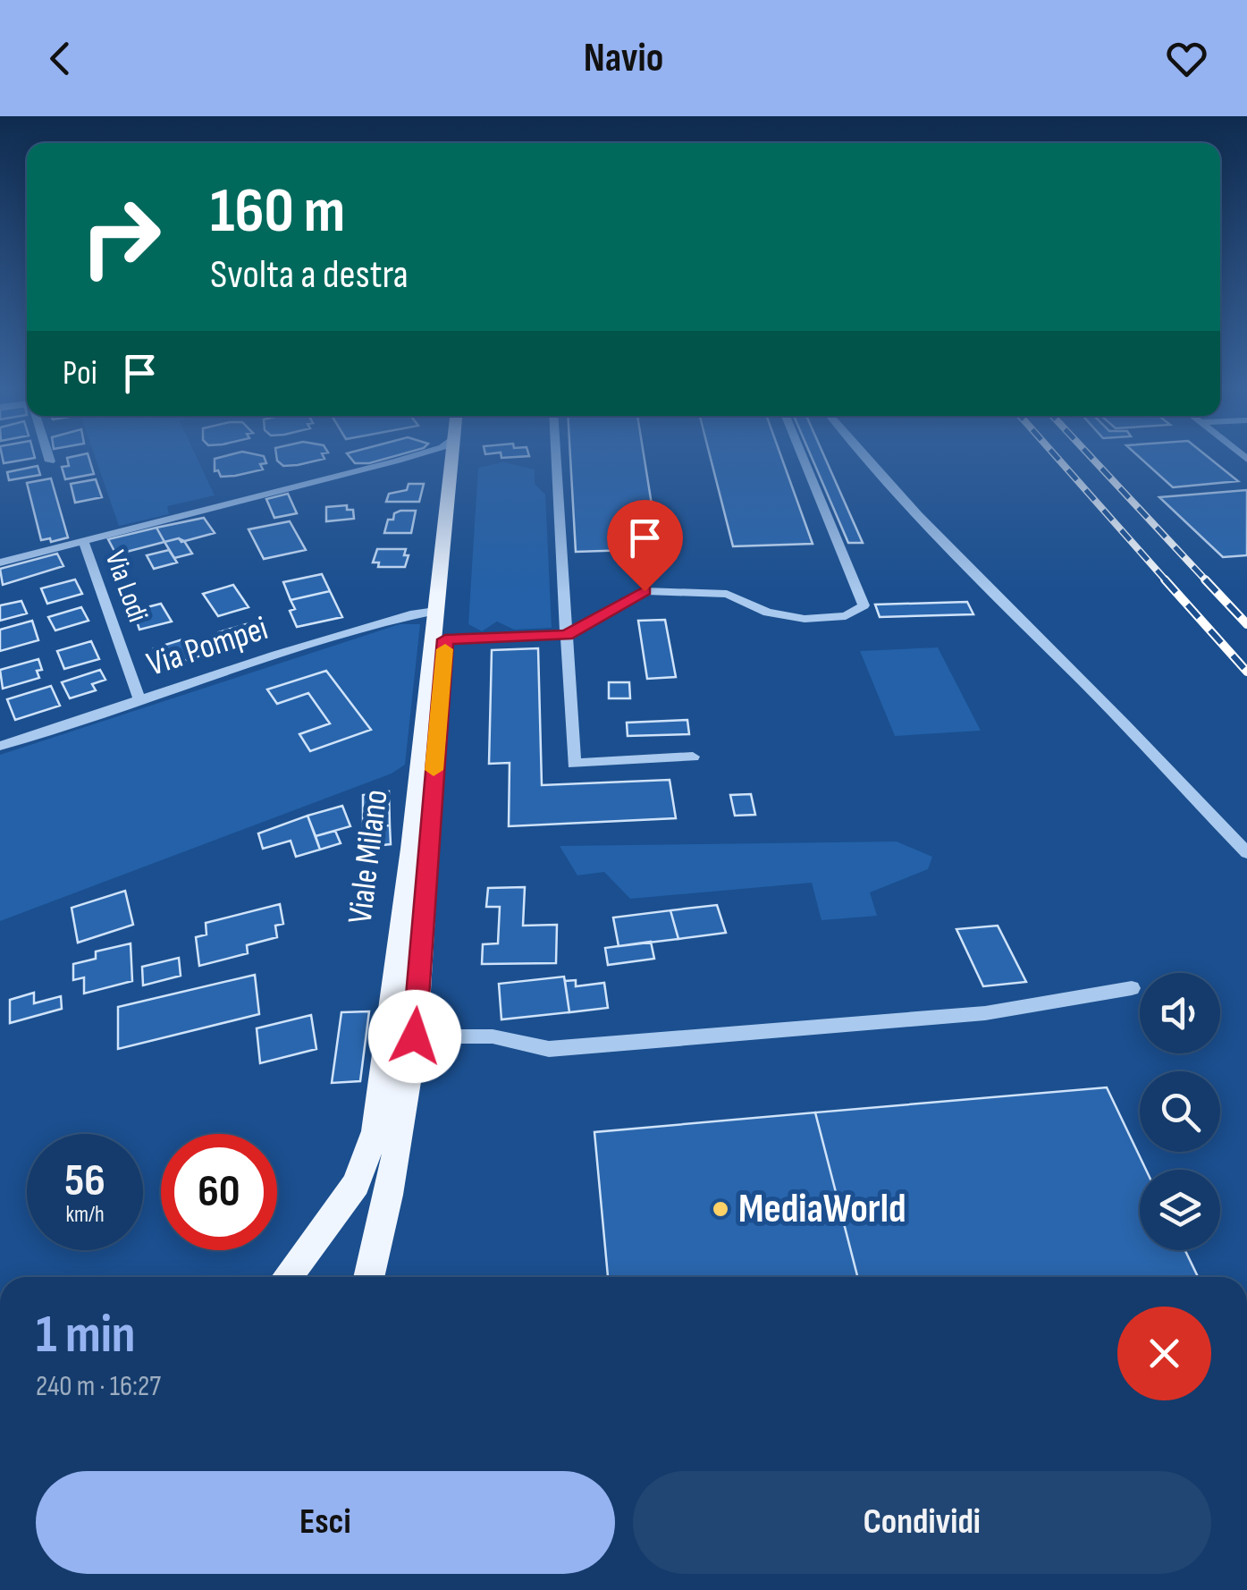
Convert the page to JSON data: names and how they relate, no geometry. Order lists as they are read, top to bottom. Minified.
{"streets":{"main road":["Viale Milano"],"street":["Via Lodi","Via Pompei"]},"crossings":[["Via Lodi","Via Pompei"],["Via Pompei","Viale Milano"]],"places":["MediaWorld"],"page":{"header":"Navio","turn":["160 m","Svolta a destra"],"then":"Poi","speed":"56 km/h","limit":"60","heading":["1 min","240 m · 16:27"],"buttons":["Esci","Condividi"]}}
